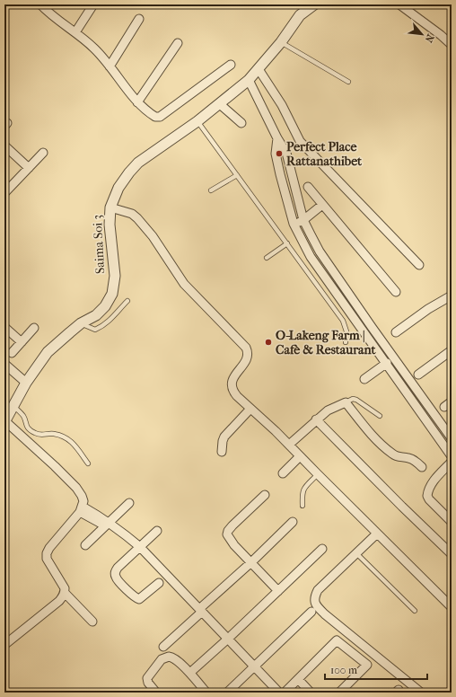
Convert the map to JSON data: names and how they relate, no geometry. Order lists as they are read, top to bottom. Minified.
{"streets":{"street":["Saima Soi 3"]},"places":["Perfect Place Rattanathibet","O-Lakeng Farm | Cafè & Restaurant"],"scale_bar":"100 m","north":"bottom right"}
